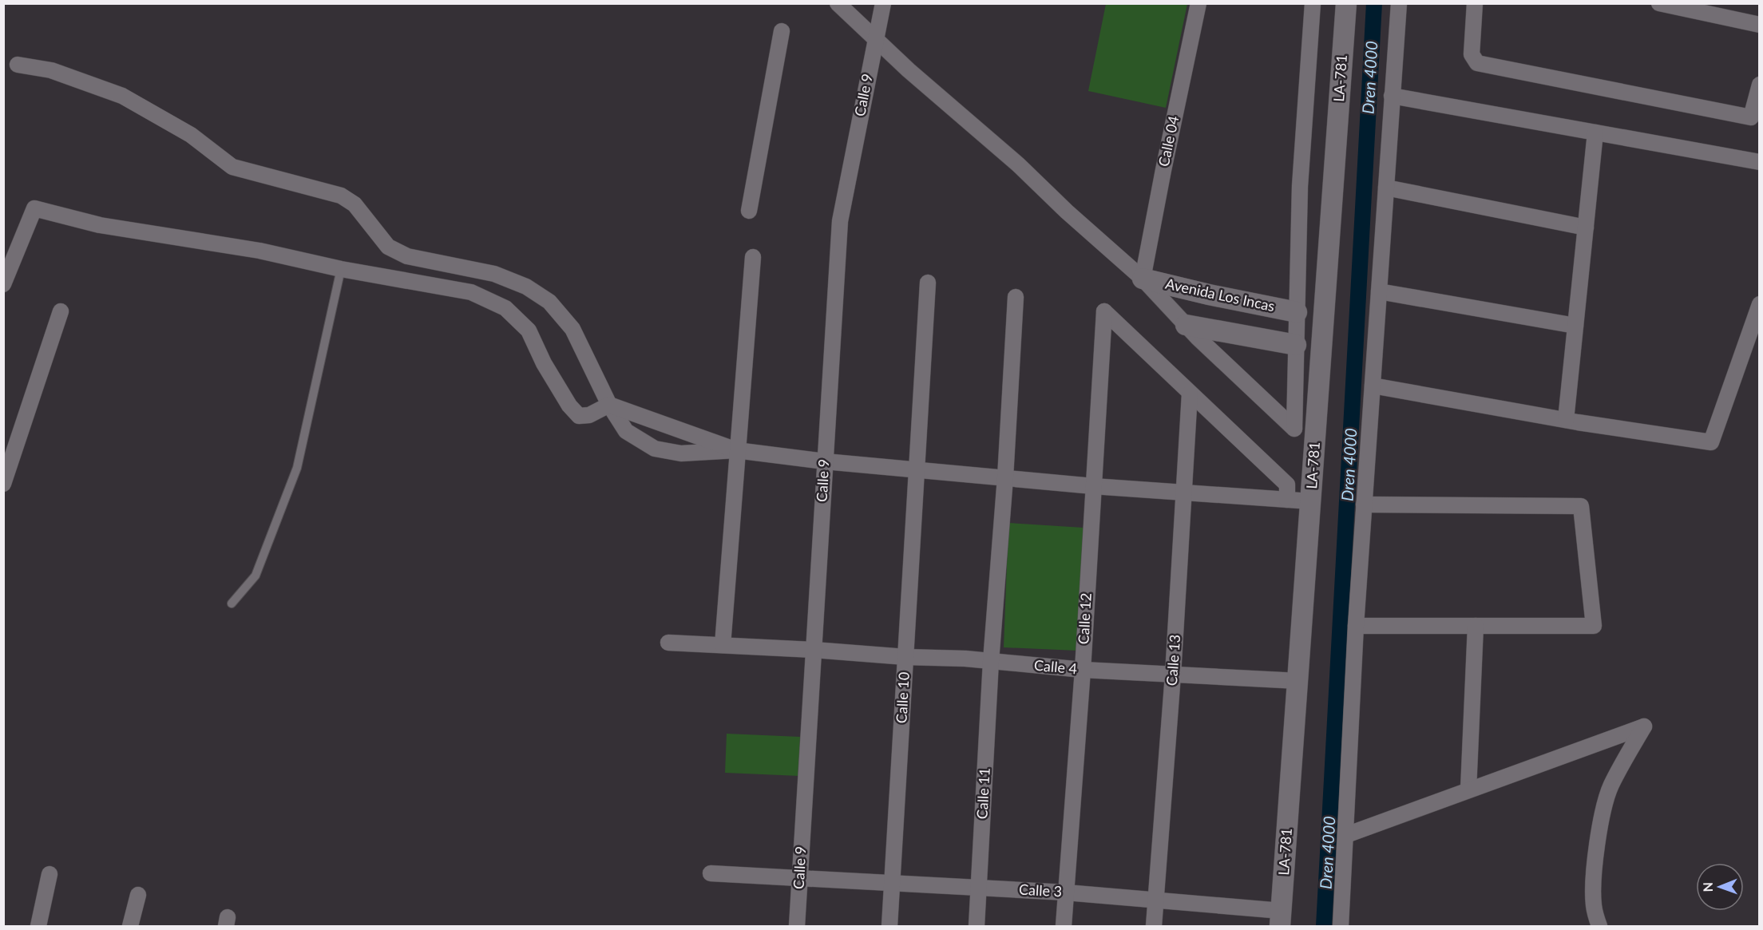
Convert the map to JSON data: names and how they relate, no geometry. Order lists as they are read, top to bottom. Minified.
{"streets":{"street":["LA-781","Calle 9","Calle 04","Avenida Los Incas","Calle 12","Calle 13","Calle 4","Calle 10","Calle 11","Calle 3"]},"crossings":[["LA-781","Calle 4"],["LA-781","Calle 3"],["Calle 9","Calle 4"],["Calle 9","Calle 3"],["Calle 04","Avenida Los Incas"],["Calle 12","Calle 13"],["Calle 12","Calle 4"],["Calle 12","Calle 3"],["Calle 13","Calle 4"],["Calle 13","Calle 3"],["Calle 4","Calle 10"],["Calle 4","Calle 11"],["Calle 10","Calle 3"],["Calle 11","Calle 3"]],"water":["Dren 4000"],"north":"left"}
